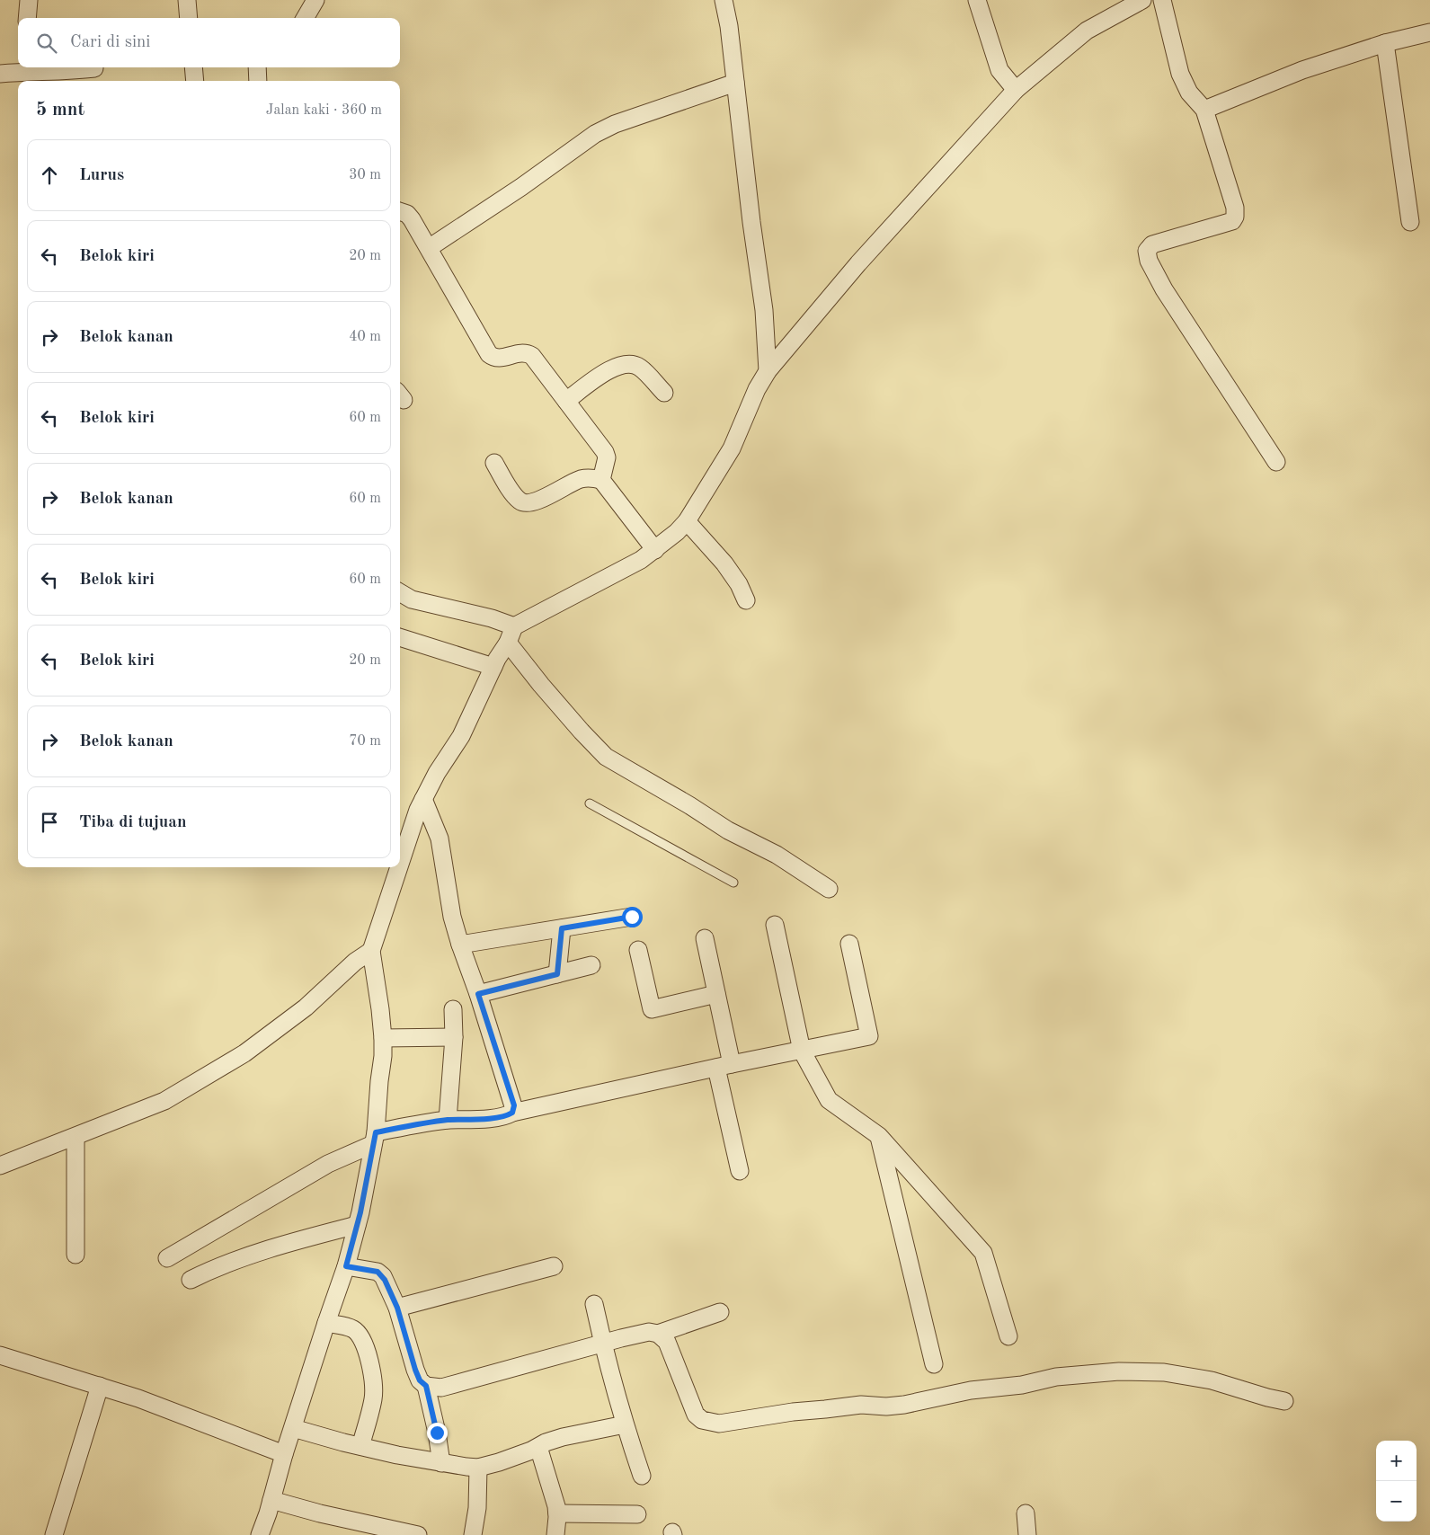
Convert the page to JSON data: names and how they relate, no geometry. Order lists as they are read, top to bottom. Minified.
{"page":{"search":"Cari di sini","heading":["5 mnt","Jalan kaki · 360 m"],"list":[["Lurus","30 m"],["Belok kiri","20 m"],["Belok kanan","40 m"],["Belok kiri","60 m"],["Belok kanan","60 m"],["Belok kiri","60 m"],["Belok kiri","20 m"],["Belok kanan","70 m"],"Tiba di tujuan"],"map_buttons":["+","−"]}}
